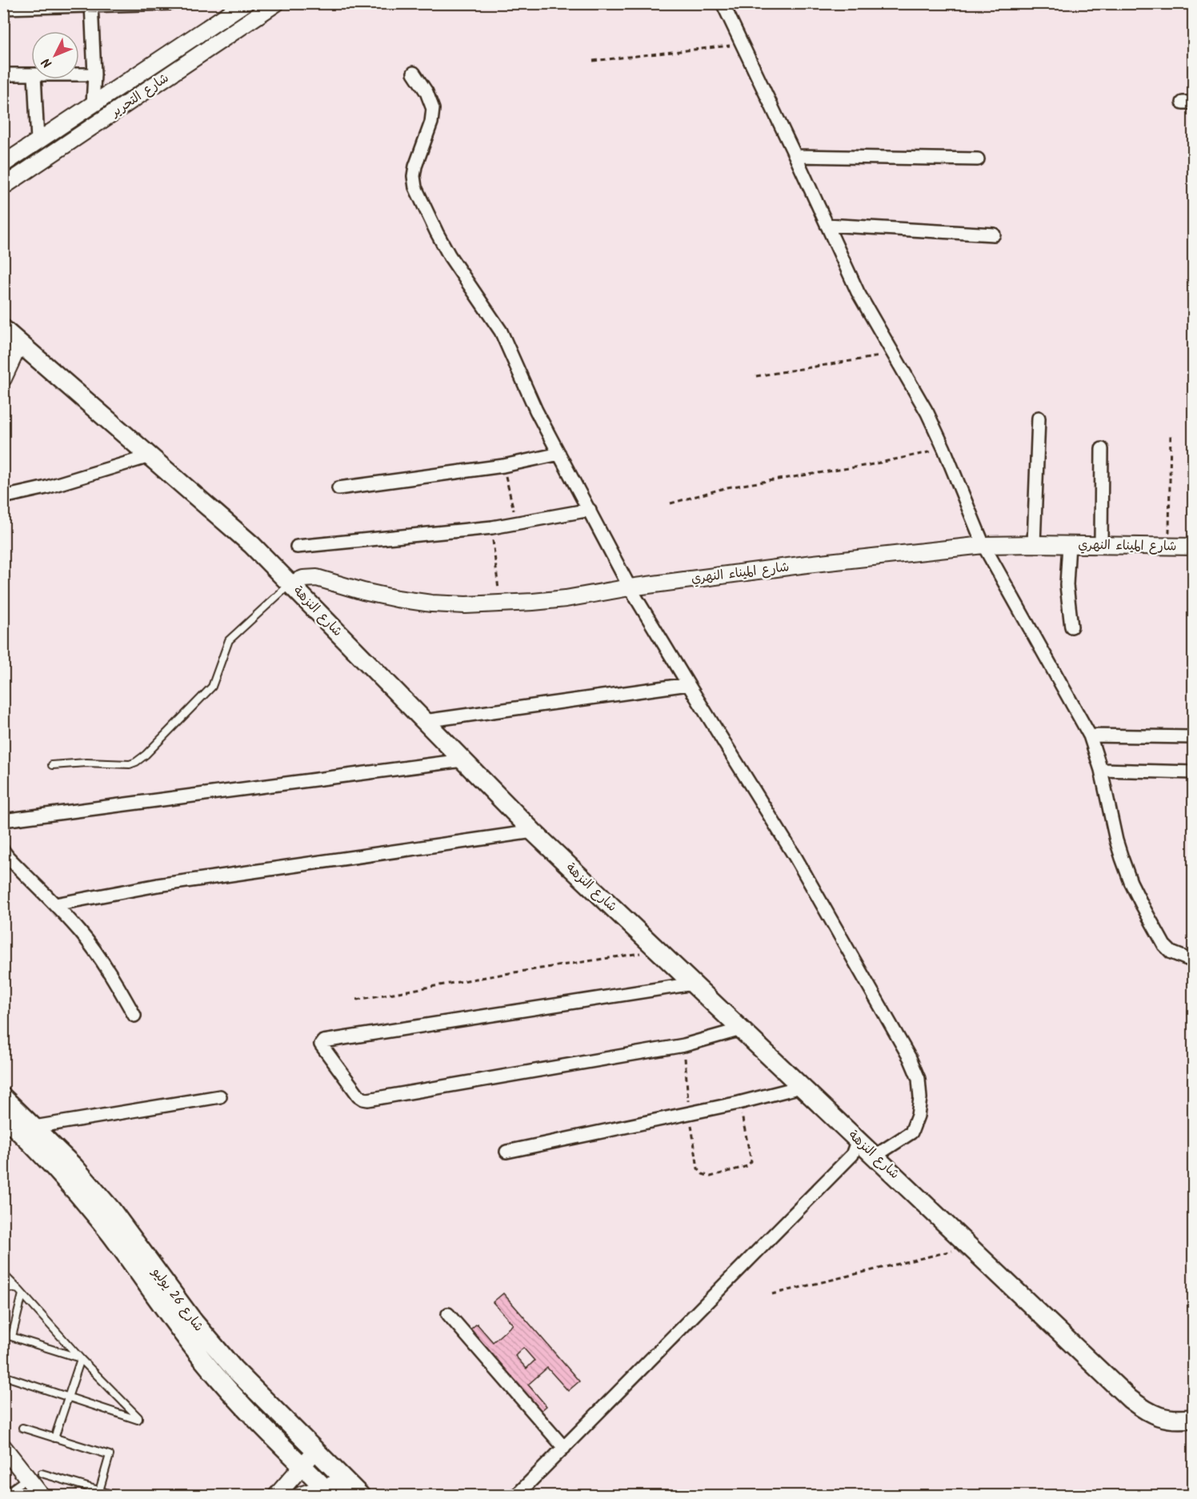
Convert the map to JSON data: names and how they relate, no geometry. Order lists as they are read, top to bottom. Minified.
{"streets":{"main road":["شارع النزهة","شارع 26 يوليو"],"street":["شارع التحرير","شارع الميناء النهري"]},"crossings":[["شارع الميناء النهري","شارع النزهة"]],"north":"bottom left"}
